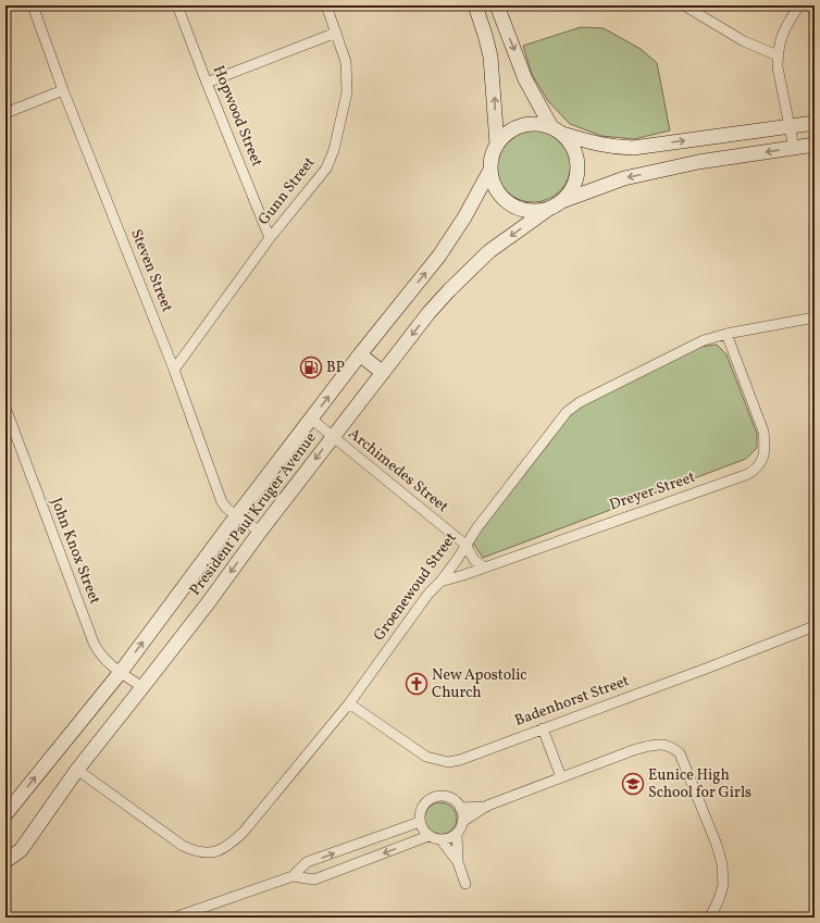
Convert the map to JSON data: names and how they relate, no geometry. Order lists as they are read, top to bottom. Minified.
{"streets":{"street":["Hopwood Street","Gunn Street","Steven Street","Archimedes Street","Dreyer Street","President Paul Kruger Avenue","John Knox Street","Groenewoud Street","Badenhorst Street"]},"crossings":[["Hopwood Street","Gunn Street"],["Gunn Street","Steven Street"],["Steven Street","President Paul Kruger Avenue"],["Archimedes Street","Dreyer Street"],["Archimedes Street","President Paul Kruger Avenue"],["Archimedes Street","Groenewoud Street"],["Dreyer Street","Groenewoud Street"],["President Paul Kruger Avenue","John Knox Street"],["President Paul Kruger Avenue","Groenewoud Street"],["Groenewoud Street","Badenhorst Street"]],"places":{"fuel station":["BP"],"church":["New Apostolic Church"],"school or university":["Eunice High School for Girls"]}}
